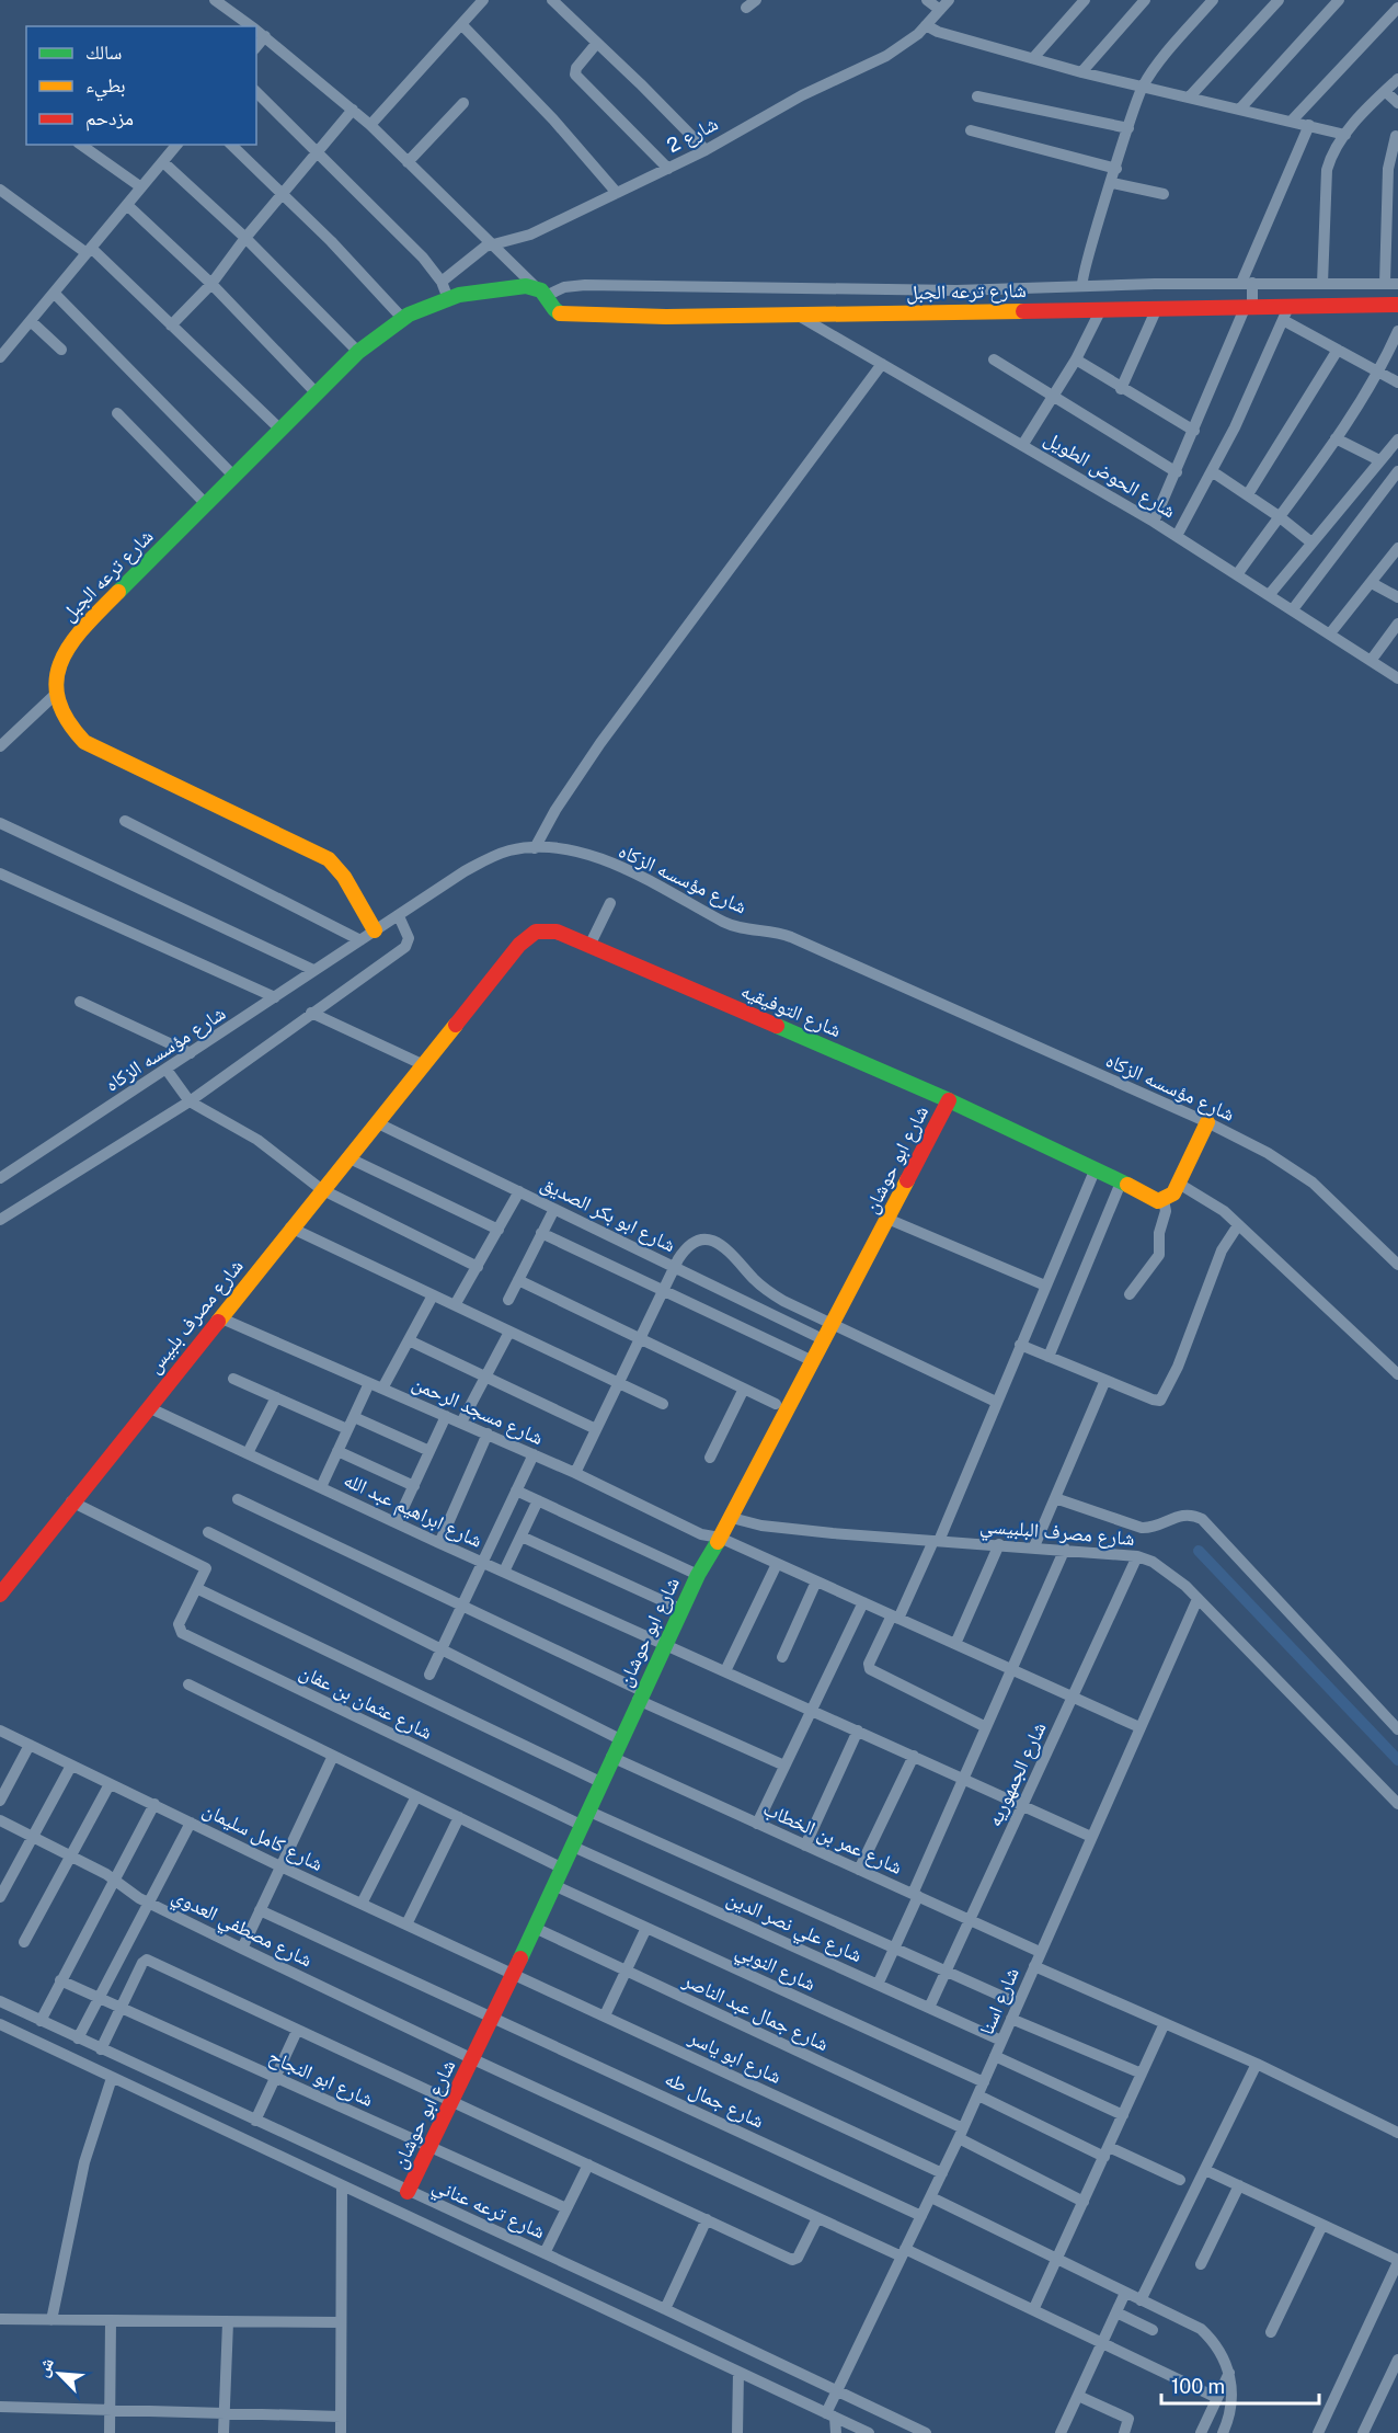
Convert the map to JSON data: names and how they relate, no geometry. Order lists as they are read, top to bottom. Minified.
{"streets":{"street":["شارع 2","شارع ترعه الجبل","شارع الحوض الطويل","شارع مؤسسه الزكاه","شارع التوفيقيه","شارع ابو حوشان","شارع ابو بكر الصديق","شارع مصرف بلبيس","شارع مسجد الرحمن","شارع ابراهيم عبد الله","شارع مصرف البلبيسي","شارع عثمان بن عفان","شارع الجمهوريه","شارع كامل سليمان","شارع عمر بن الخطاب","شارع علي نصر الدين","شارع مصطفي العدوي","شارع النوبي","شارع اسنا","شارع جمال عبد الناصر","شارع ابو ياسر","شارع ابو النجاح","شارع جمال طه","شارع ترعه عناني"]},"crossings":[["شارع 2","شارع ترعه الجبل"],["شارع ترعه الجبل","شارع الحوض الطويل"],["شارع التوفيقيه","شارع ابو حوشان"],["شارع التوفيقيه","شارع مصرف بلبيس"],["شارع ابو حوشان","شارع ابو بكر الصديق"],["شارع ابو حوشان","شارع مسجد الرحمن"],["شارع ابو حوشان","شارع ابراهيم عبد الله"],["شارع ابو حوشان","شارع مصرف البلبيسي"],["شارع ابو حوشان","شارع عثمان بن عفان"],["شارع ابو حوشان","شارع كامل سليمان"],["شارع ابو حوشان","شارع عمر بن الخطاب"],["شارع ابو حوشان","شارع علي نصر الدين"],["شارع ابو حوشان","شارع مصطفي العدوي"],["شارع ابو حوشان","شارع النوبي"],["شارع ابو حوشان","شارع جمال عبد الناصر"],["شارع ابو حوشان","شارع ابو ياسر"],["شارع ابو حوشان","شارع ابو النجاح"],["شارع ابو حوشان","شارع جمال طه"],["شارع ابو حوشان","شارع ترعه عناني"],["شارع ابو بكر الصديق","شارع مصرف بلبيس"],["شارع مصرف بلبيس","شارع مسجد الرحمن"],["شارع مصرف بلبيس","شارع ابراهيم عبد الله"],["شارع مسجد الرحمن","شارع الجمهوريه"],["شارع مسجد الرحمن","شارع اسنا"],["شارع ابراهيم عبد الله","شارع الجمهوريه"],["شارع ابراهيم عبد الله","شارع اسنا"],["شارع مصرف البلبيسي","شارع الجمهوريه"],["شارع مصرف البلبيسي","شارع اسنا"],["شارع الجمهوريه","شارع عمر بن الخطاب"],["شارع الجمهوريه","شارع علي نصر الدين"],["شارع كامل سليمان","شارع ابو ياسر"],["شارع عمر بن الخطاب","شارع اسنا"],["شارع علي نصر الدين","شارع اسنا"],["شارع مصطفي العدوي","شارع اسنا"],["شارع النوبي","شارع اسنا"],["شارع اسنا","شارع جمال عبد الناصر"],["شارع اسنا","شارع ابو ياسر"],["شارع اسنا","شارع جمال طه"],["شارع اسنا","شارع ترعه عناني"]],"legend":["سالك","بطيء","مزدحم"],"scale_bar":"100 m","north":"top left"}
